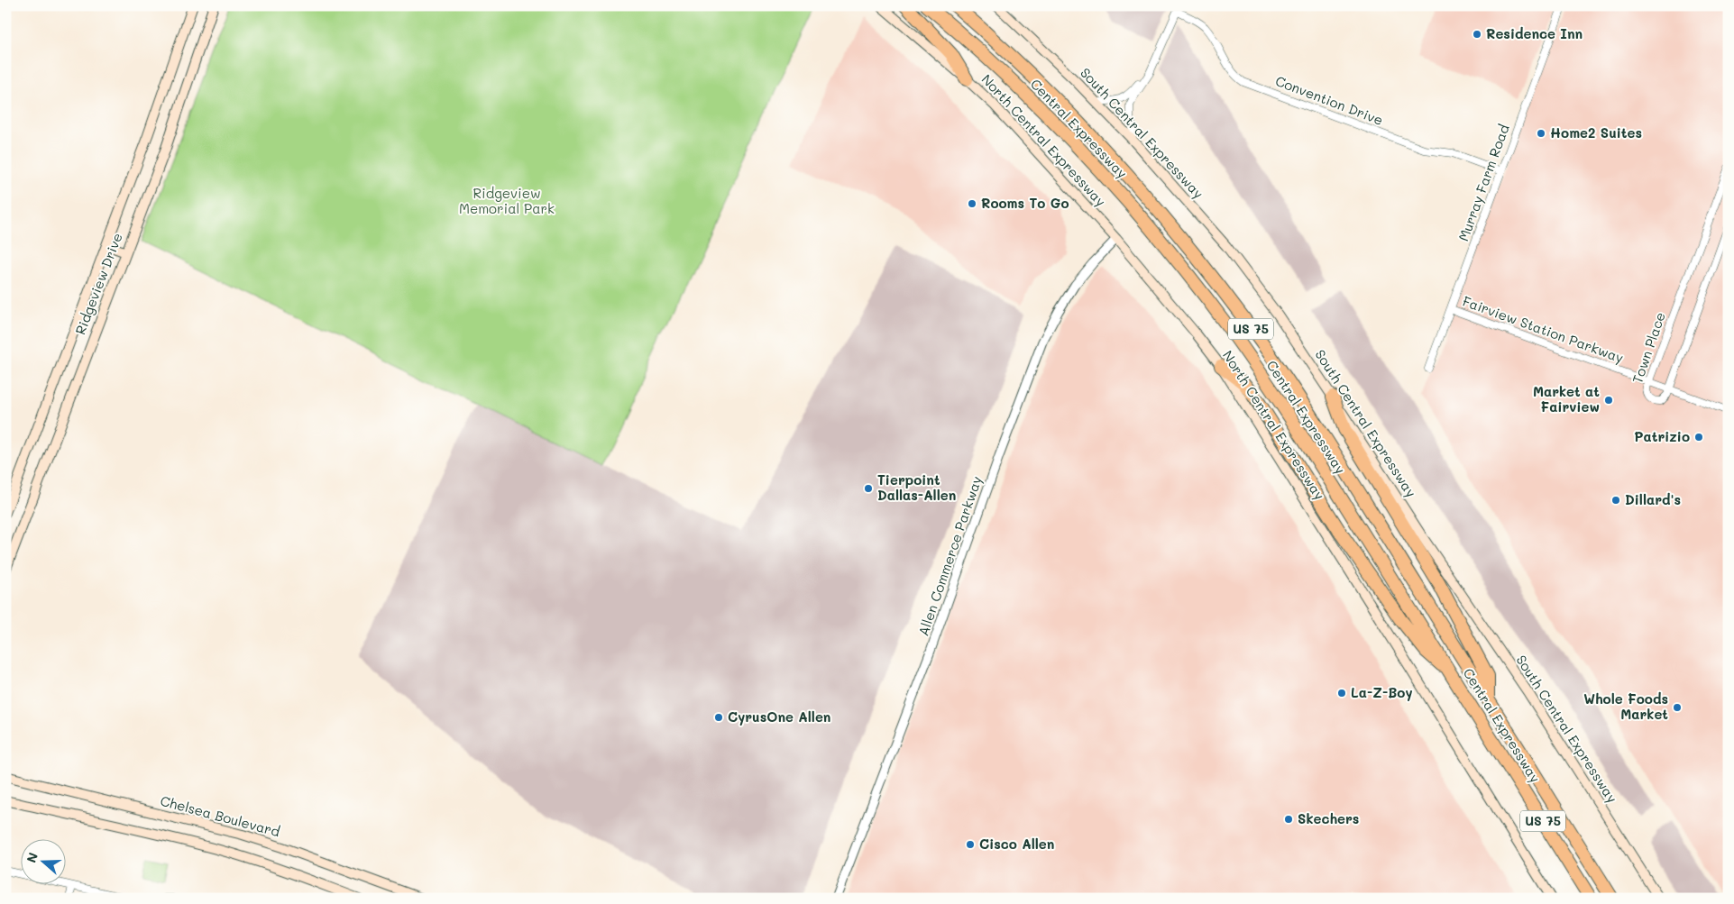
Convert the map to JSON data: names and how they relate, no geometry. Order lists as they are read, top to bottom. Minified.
{"streets":{"highway":["Central Expressway","US 75"],"main road":["South Central Expressway","North Central Expressway","Ridgeview Drive","Chelsea Boulevard"],"street":["Convention Drive","Murray Farm Road","Fairview Station Parkway","Town Place","Allen Commerce Parkway"]},"crossings":[["Convention Drive","Murray Farm Road"],["North Central Expressway","Allen Commerce Parkway"],["Murray Farm Road","Fairview Station Parkway"],["Fairview Station Parkway","Town Place"]],"parks":["Ridgeview Memorial Park"],"places":["Residence Inn","Home2 Suites","Rooms To Go","Market at Fairview","Patrizio","Tierpoint Dallas-Allen","Dillard's","La-Z-Boy","Whole Foods Market","CyrusOne Allen","Skechers","Cisco Allen"],"north":"left"}
